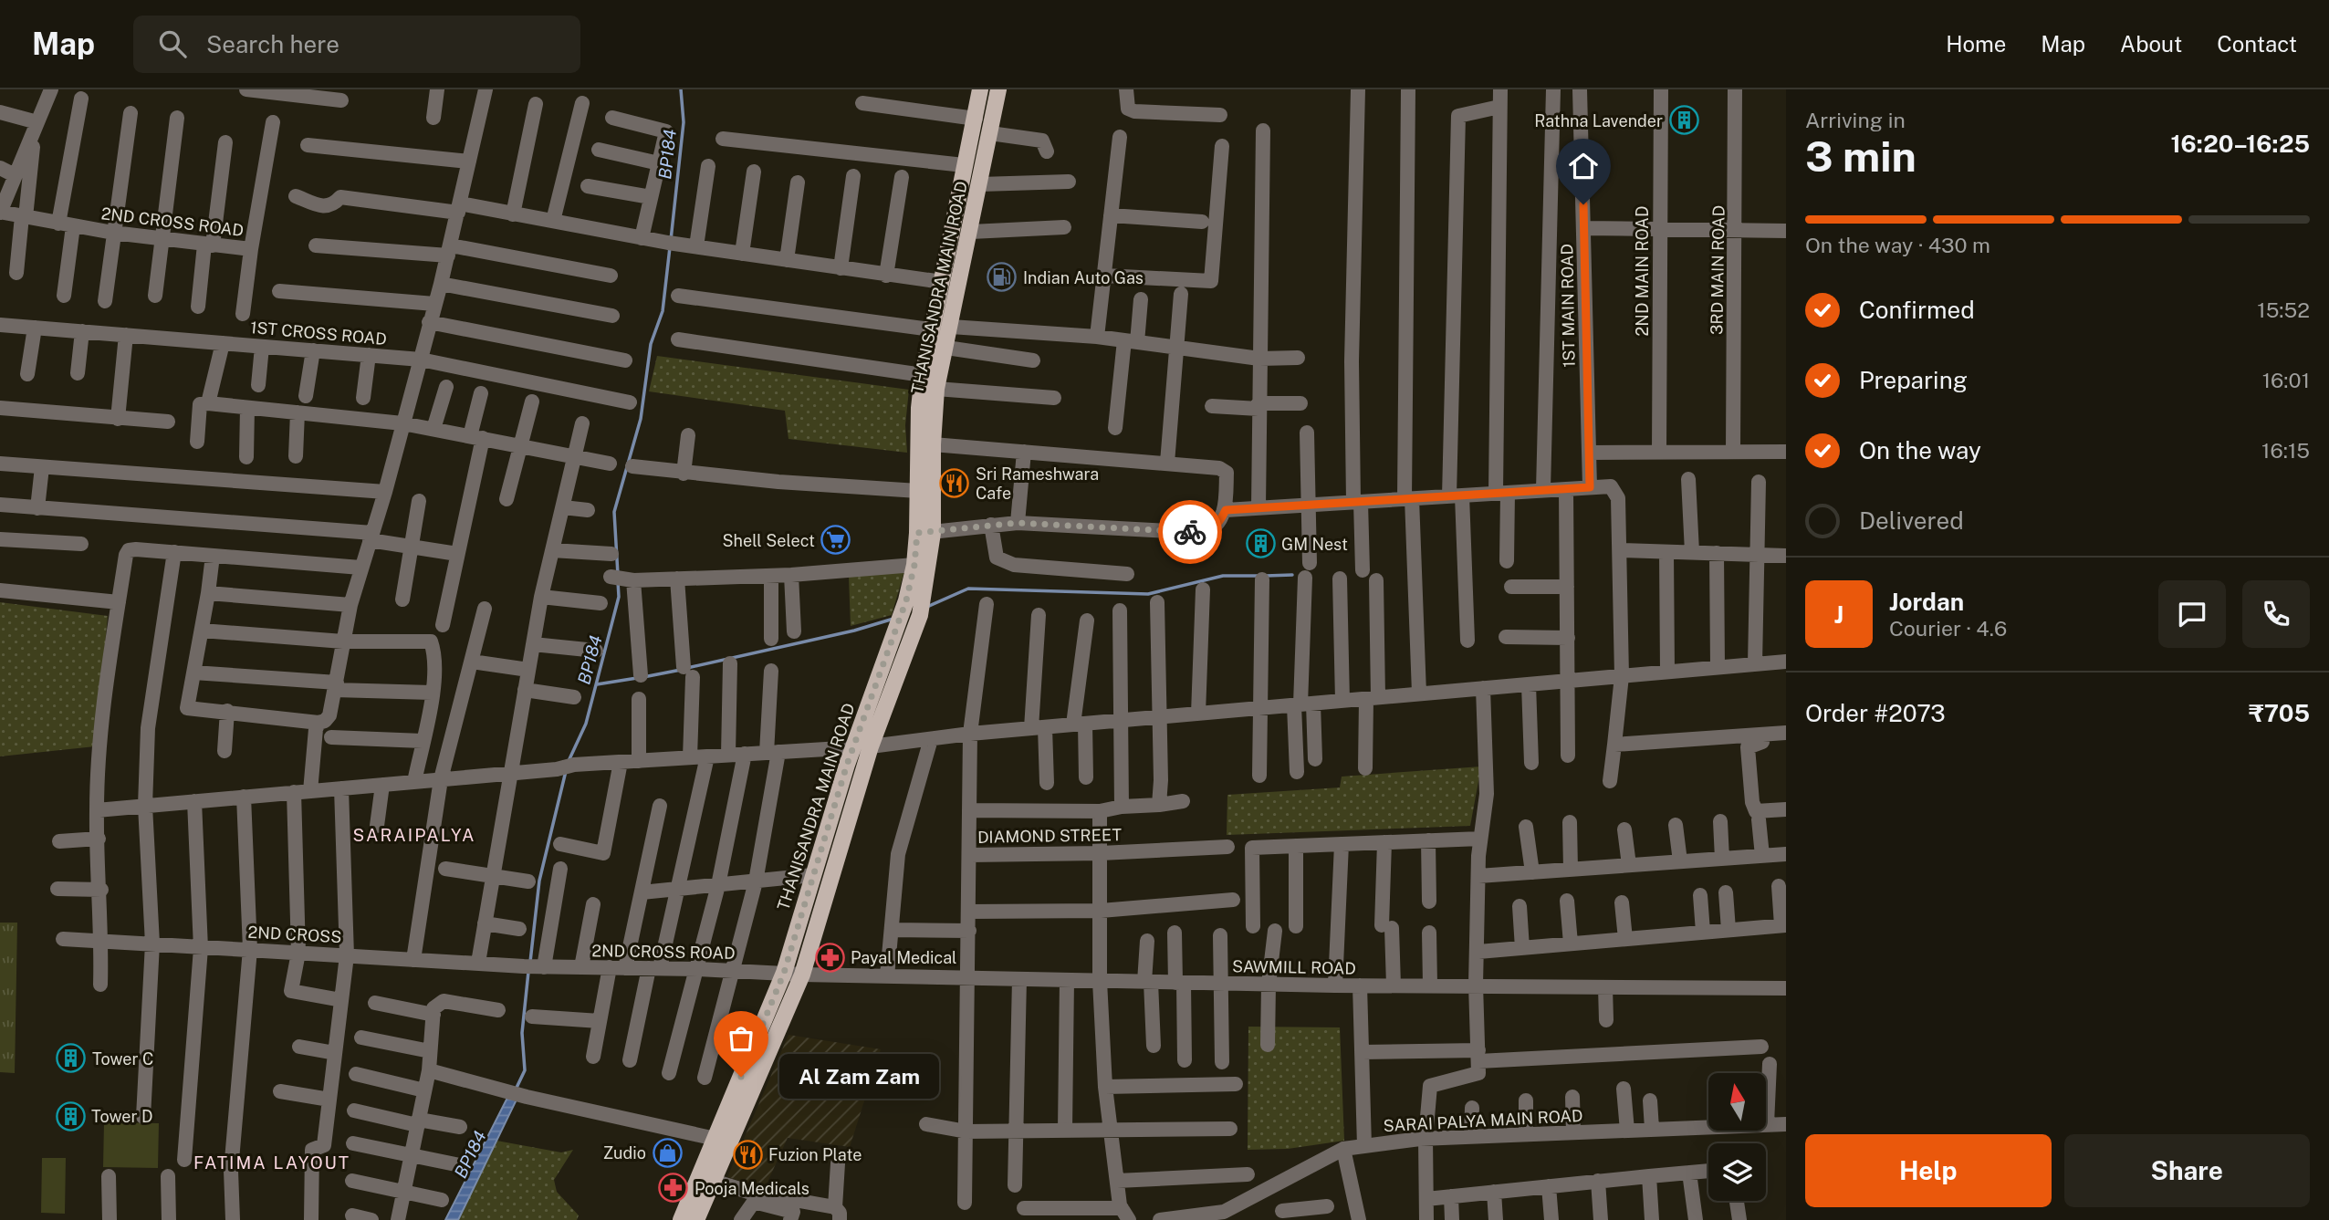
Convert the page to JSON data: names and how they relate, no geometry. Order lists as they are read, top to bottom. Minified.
{"streets":{"main road":["THANISANDRA MAIN ROAD"],"street":["2ND CROSS ROAD","3RD MAIN ROAD","2ND MAIN ROAD","1ST MAIN ROAD","1ST CROSS ROAD","DIAMOND STREET","2ND CROSS","SAWMILL ROAD","SARAI PALYA MAIN ROAD"]},"crossings":[["2ND CROSS ROAD","THANISANDRA MAIN ROAD"],["2ND CROSS ROAD","2ND CROSS"],["2ND CROSS ROAD","SAWMILL ROAD"],["THANISANDRA MAIN ROAD","SAWMILL ROAD"]],"districts":["SARAIPALYA","FATIMA LAYOUT"],"water":["BP184"],"places":{"building":["Rathna Lavender","GM Nest","Tower C","Tower D"],"fuel station":["Indian Auto Gas"],"restaurant":["Sri Rameshwara Cafe","Fuzion Plate"],"supermarket":["Shell Select"],"pharmacy":["Payal Medical","Pooja Medicals"],"other":["Al Zam Zam"],"shop":["Zudio"]},"north":"top","page":{"header":"Map","search":"Search here","nav":["Home","Map","About","Contact"],"heading":["3 min","Arriving in","16:20–16:25"],"panel":["Jordan","Courier · 4.6","Order #2073","₹705"],"bar":"On the way · 430 m","list":[["Confirmed","15:52"],["Preparing","16:01"],["On the way","16:15"],"Delivered"],"round":"J","bubble":"Al Zam Zam","buttons":["Help","Share"]}}
